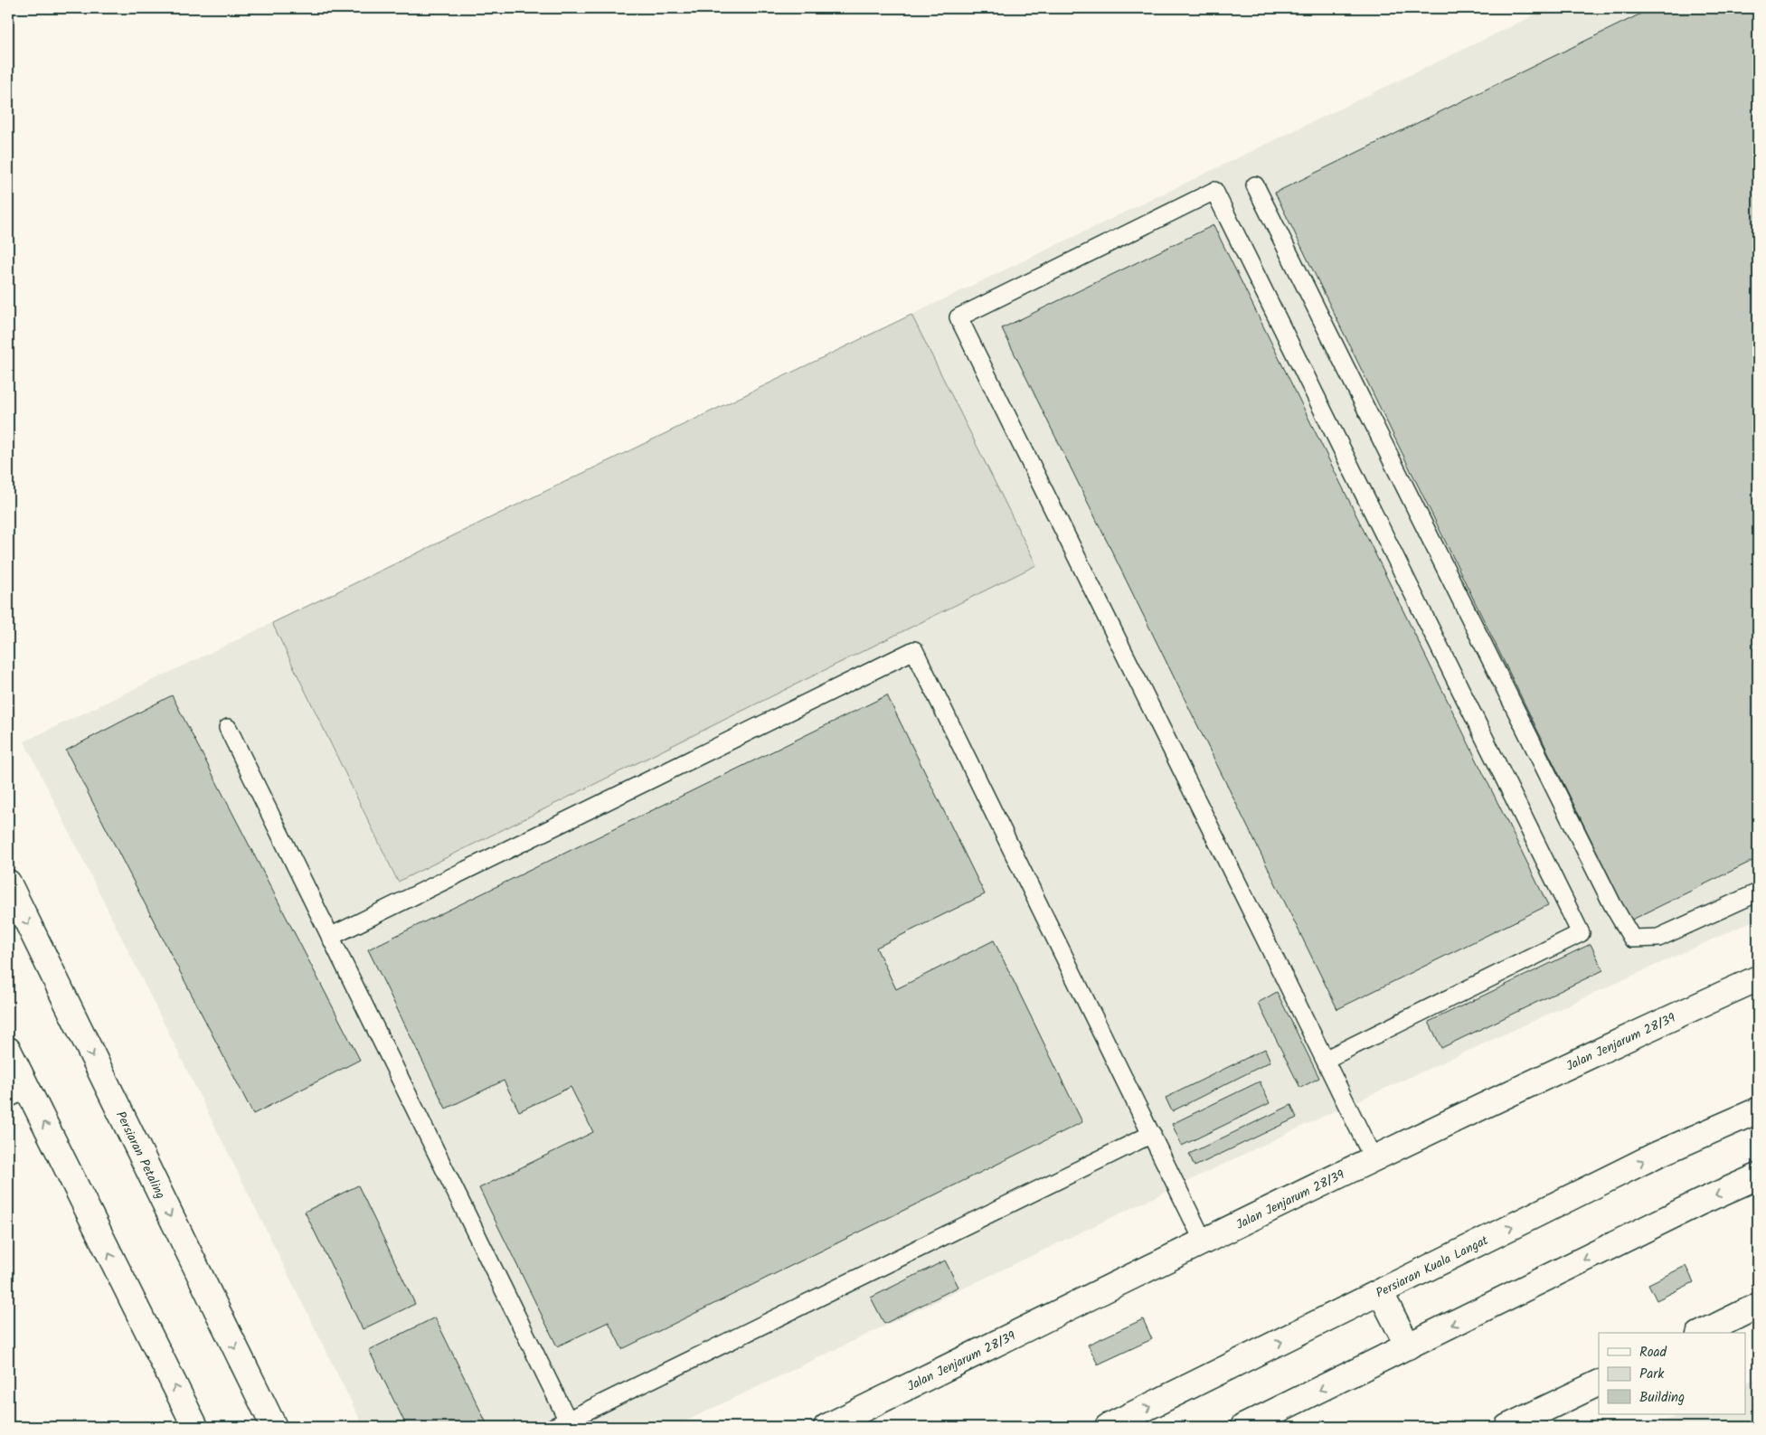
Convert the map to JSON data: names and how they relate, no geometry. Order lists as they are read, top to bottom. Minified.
{"streets":{"main road":["Jalan Jenjarum 28/39","Persiaran Petaling","Persiaran Kuala Langat"]},"legend":["Road","Park","Building"]}
